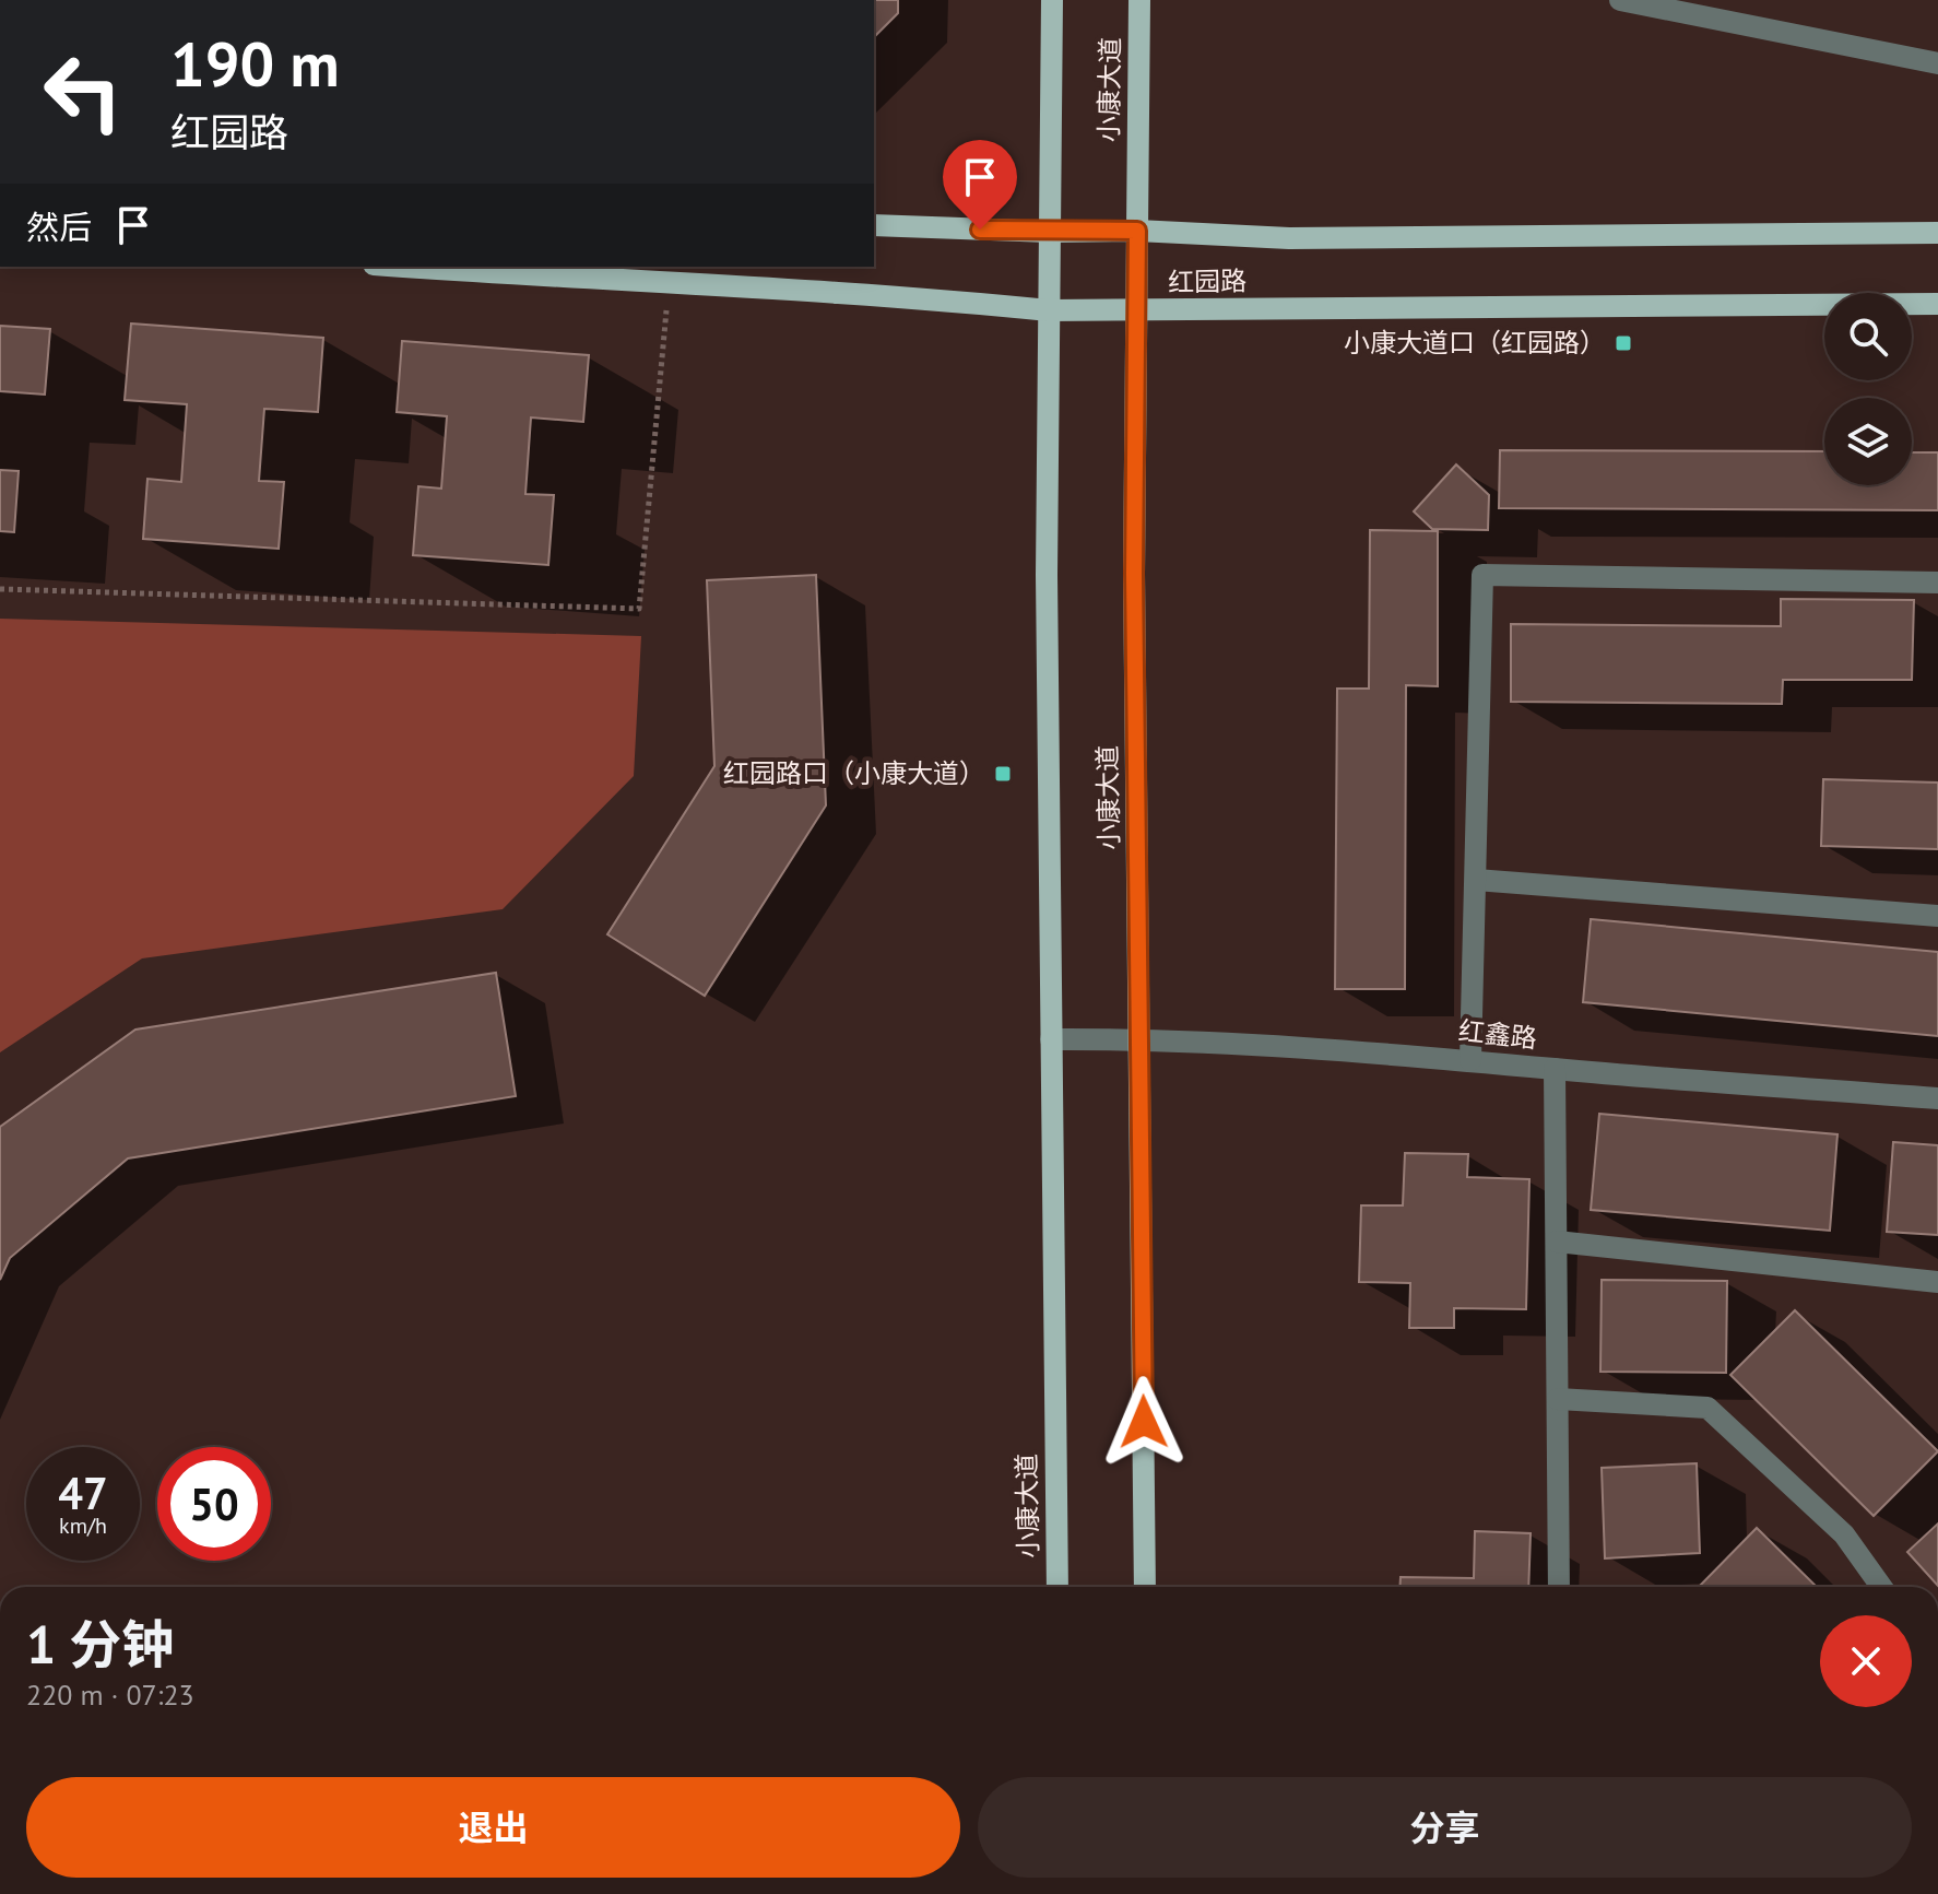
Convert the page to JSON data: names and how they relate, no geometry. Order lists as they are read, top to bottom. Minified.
{"streets":{"main road":["小康大道","红园路"],"street":["红鑫路"]},"crossings":[["小康大道","红园路"],["小康大道","红鑫路"]],"places":{"transit":["小康大道口（红园路）","红园路口（小康大道）"]},"page":{"turn":["190 m","红园路"],"then":"然后","speed":"47 km/h","limit":"50","heading":["1 分钟","220 m · 07:23"],"buttons":["退出","分享"]}}
